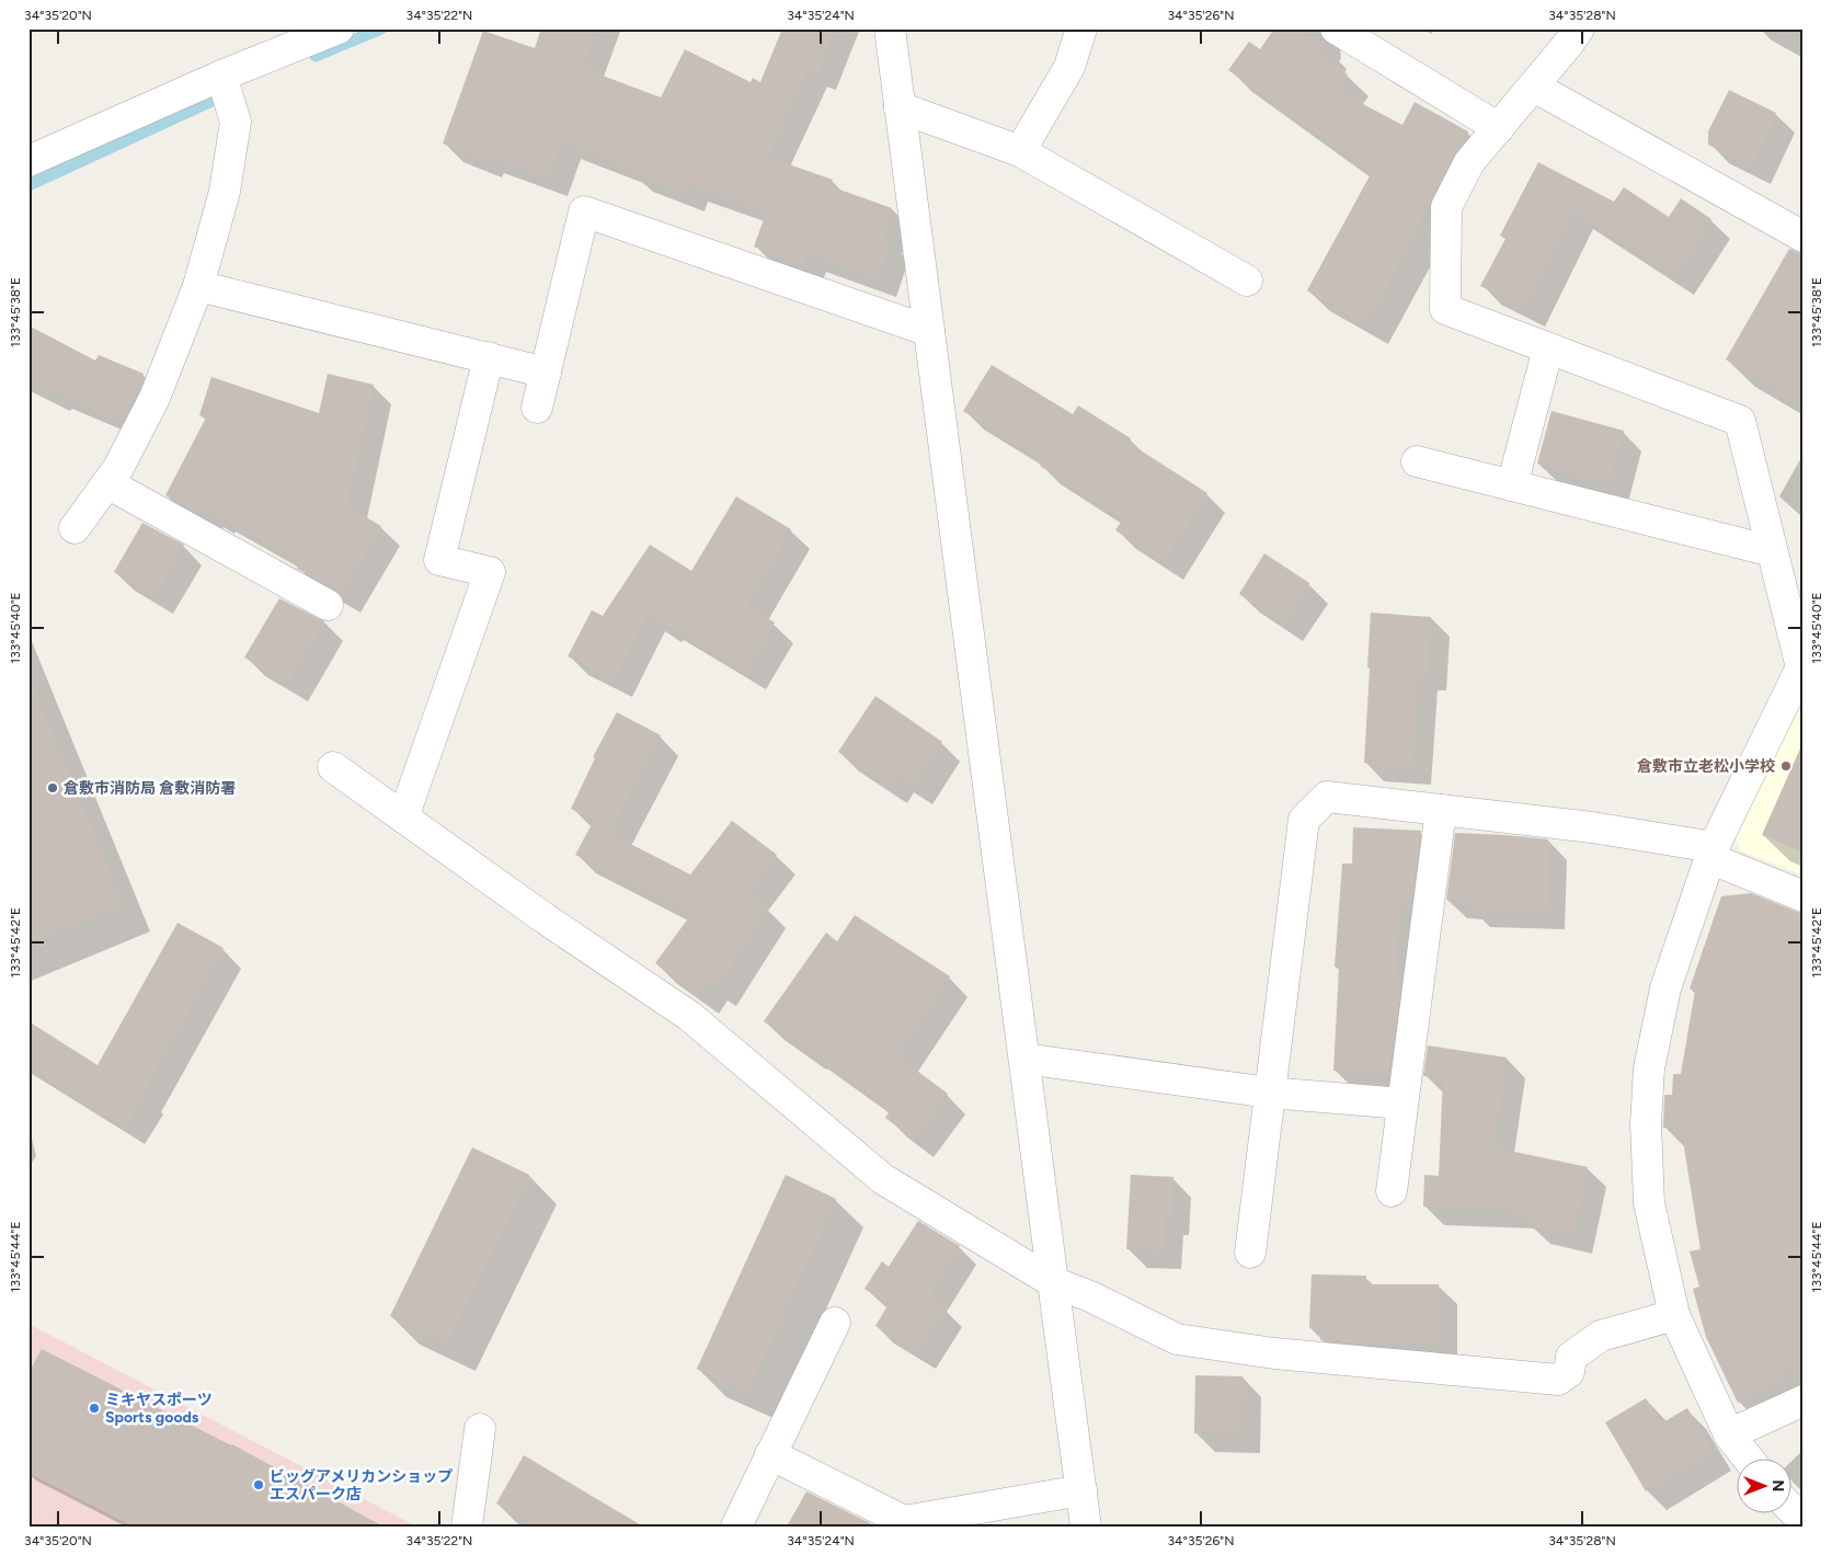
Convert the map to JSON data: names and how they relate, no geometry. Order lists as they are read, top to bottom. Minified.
{"places":["倉敷市立老松小学校","倉敷市消防局 倉敷消防署","ミキヤスポーツ Sports goods","ビッグアメリカンショップ エスパーク店"],"north":"right","coordinates":["34°35'20\"N","34°35'22\"N","34°35'24\"N","34°35'26\"N","34°35'28\"N","133°45'38\"E","133°45'40\"E","133°45'42\"E","133°45'44\"E"]}
